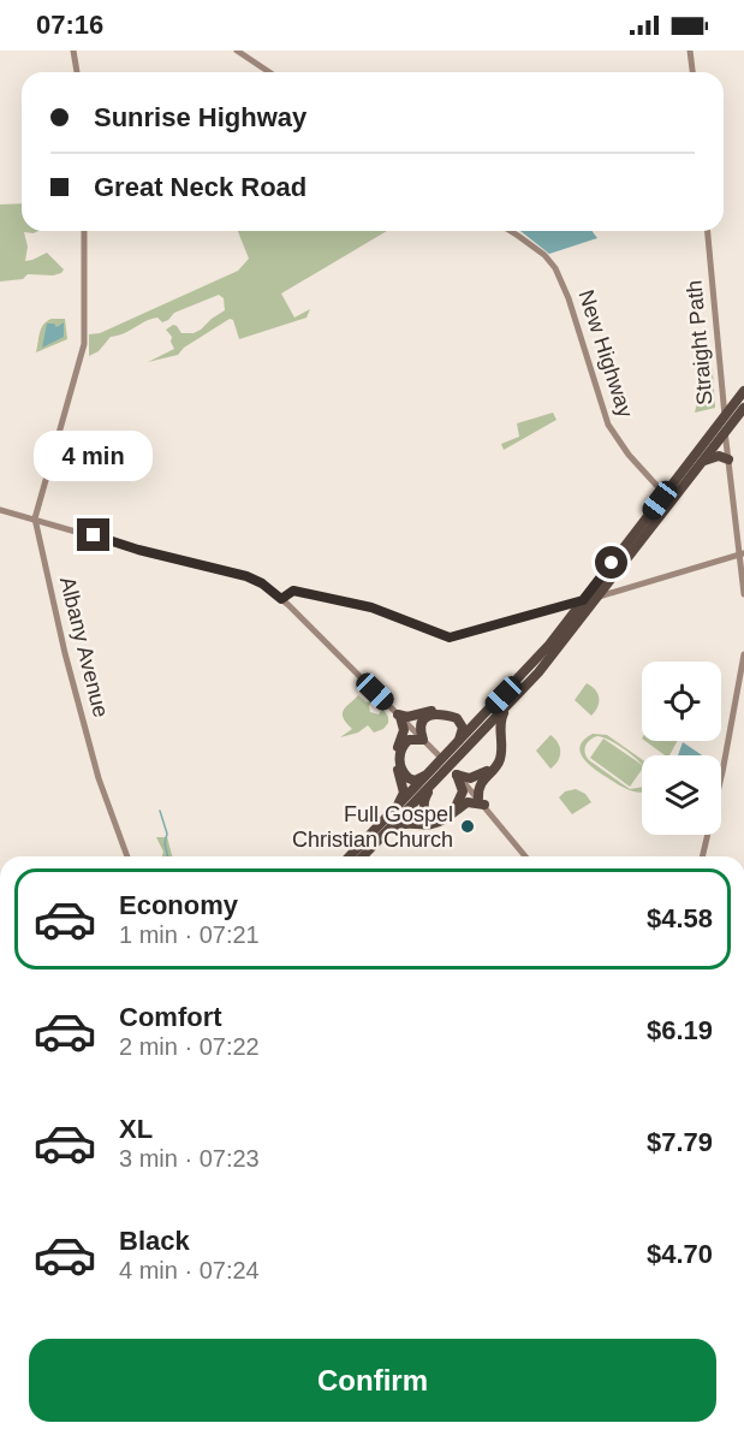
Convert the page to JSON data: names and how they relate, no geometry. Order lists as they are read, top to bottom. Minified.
{"streets":{"main road":["Straight Path","New Highway","Albany Avenue"]},"places":["Full Gospel Christian Church"],"page":{"status":"07:16","banner":["Sunrise Highway","Great Neck Road"],"bubble":"4 min","list":[{"name":"Economy","note":"1 min · 07:21","value":"$4.58"},{"name":"Comfort","note":"2 min · 07:22","value":"$6.19"},{"name":"XL","note":"3 min · 07:23","value":"$7.79"},{"name":"Black","note":"4 min · 07:24","value":"$4.70"}],"buttons":"Confirm"}}
